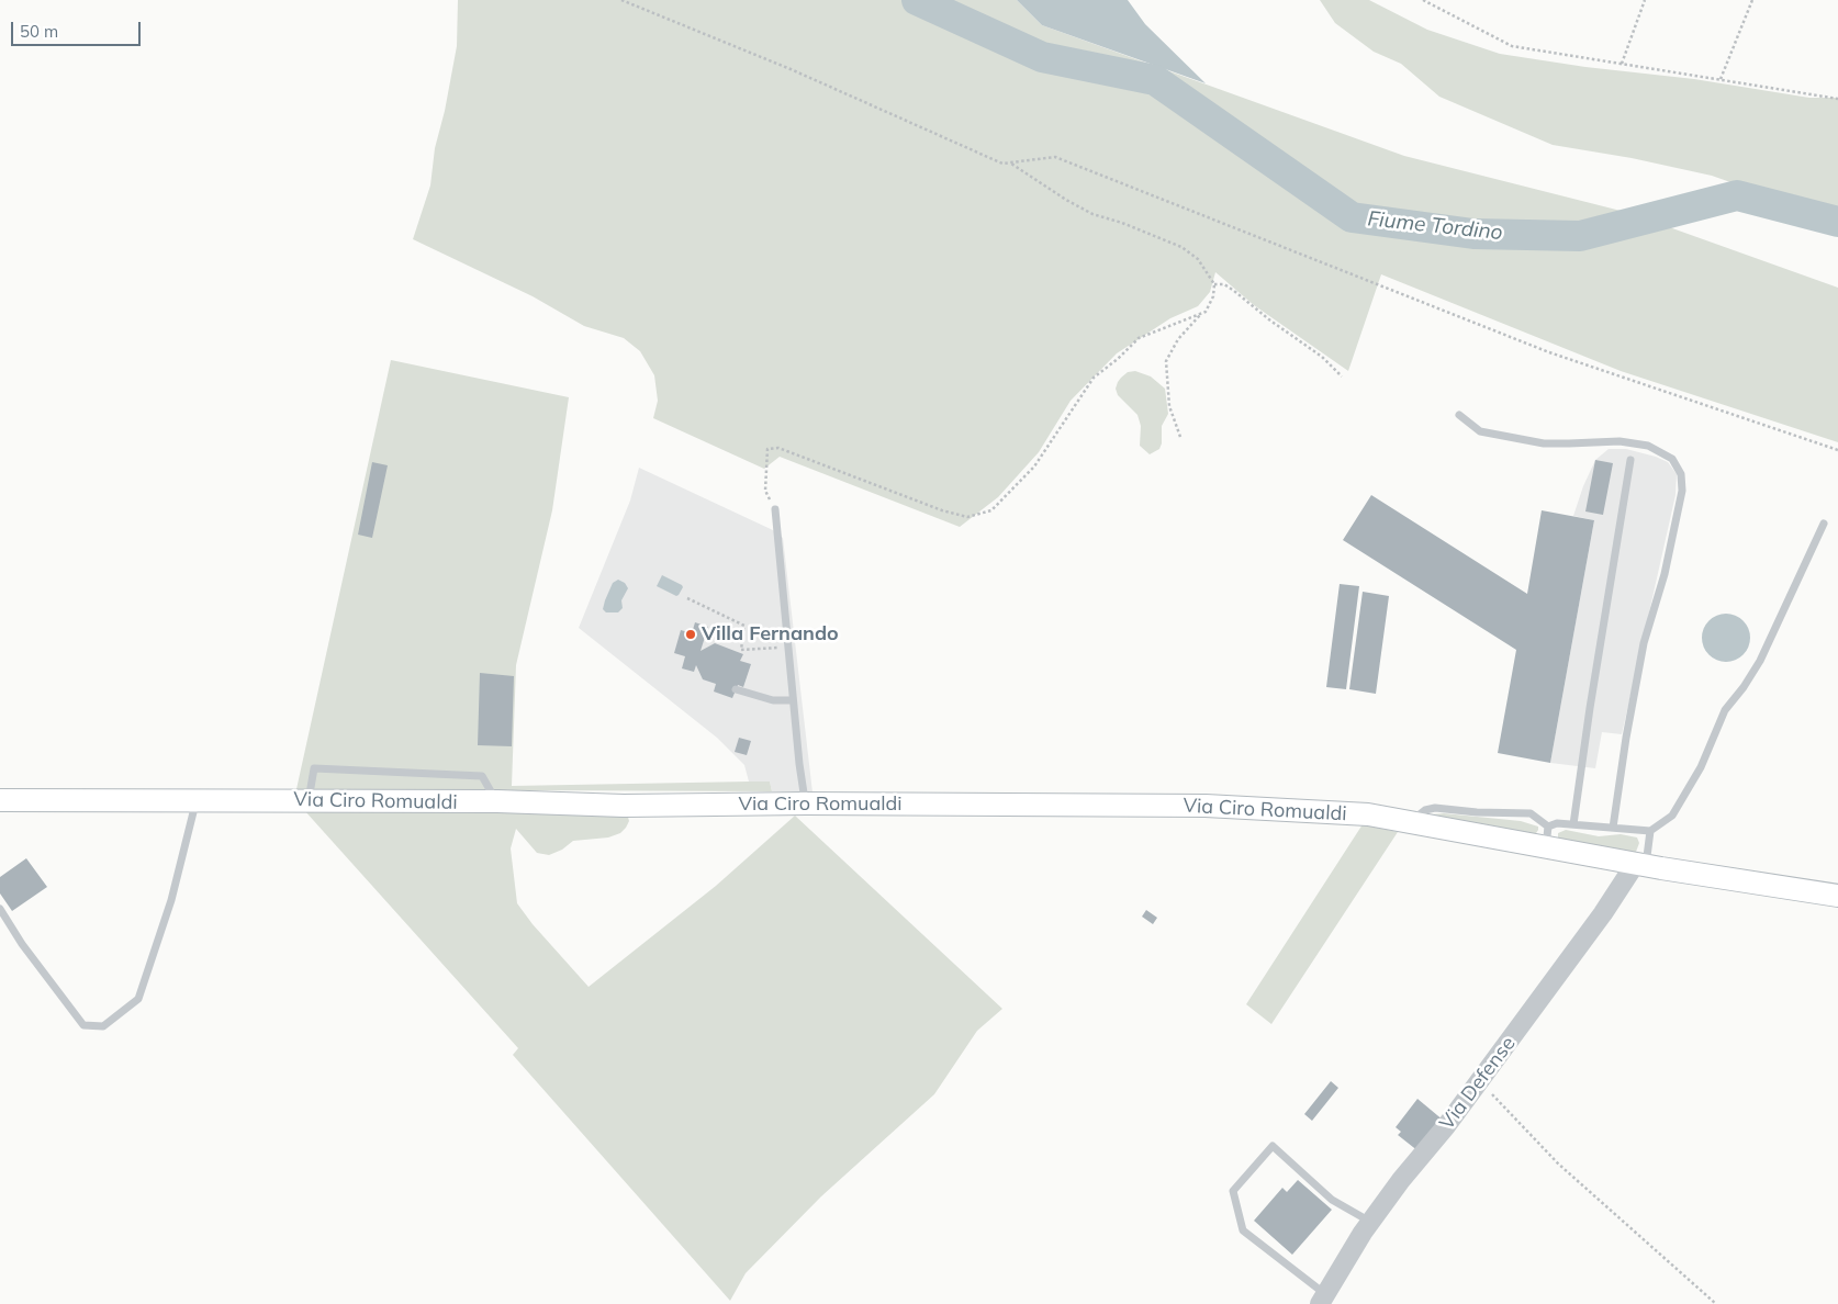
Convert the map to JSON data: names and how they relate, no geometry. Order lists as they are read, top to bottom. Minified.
{"streets":{"main road":["Via Ciro Romualdi"],"street":["Via Defense"]},"crossings":[["Via Ciro Romualdi","Via Defense"]],"water":["Fiume Tordino"],"places":["Villa Fernando"],"scale_bar":"50 m"}
